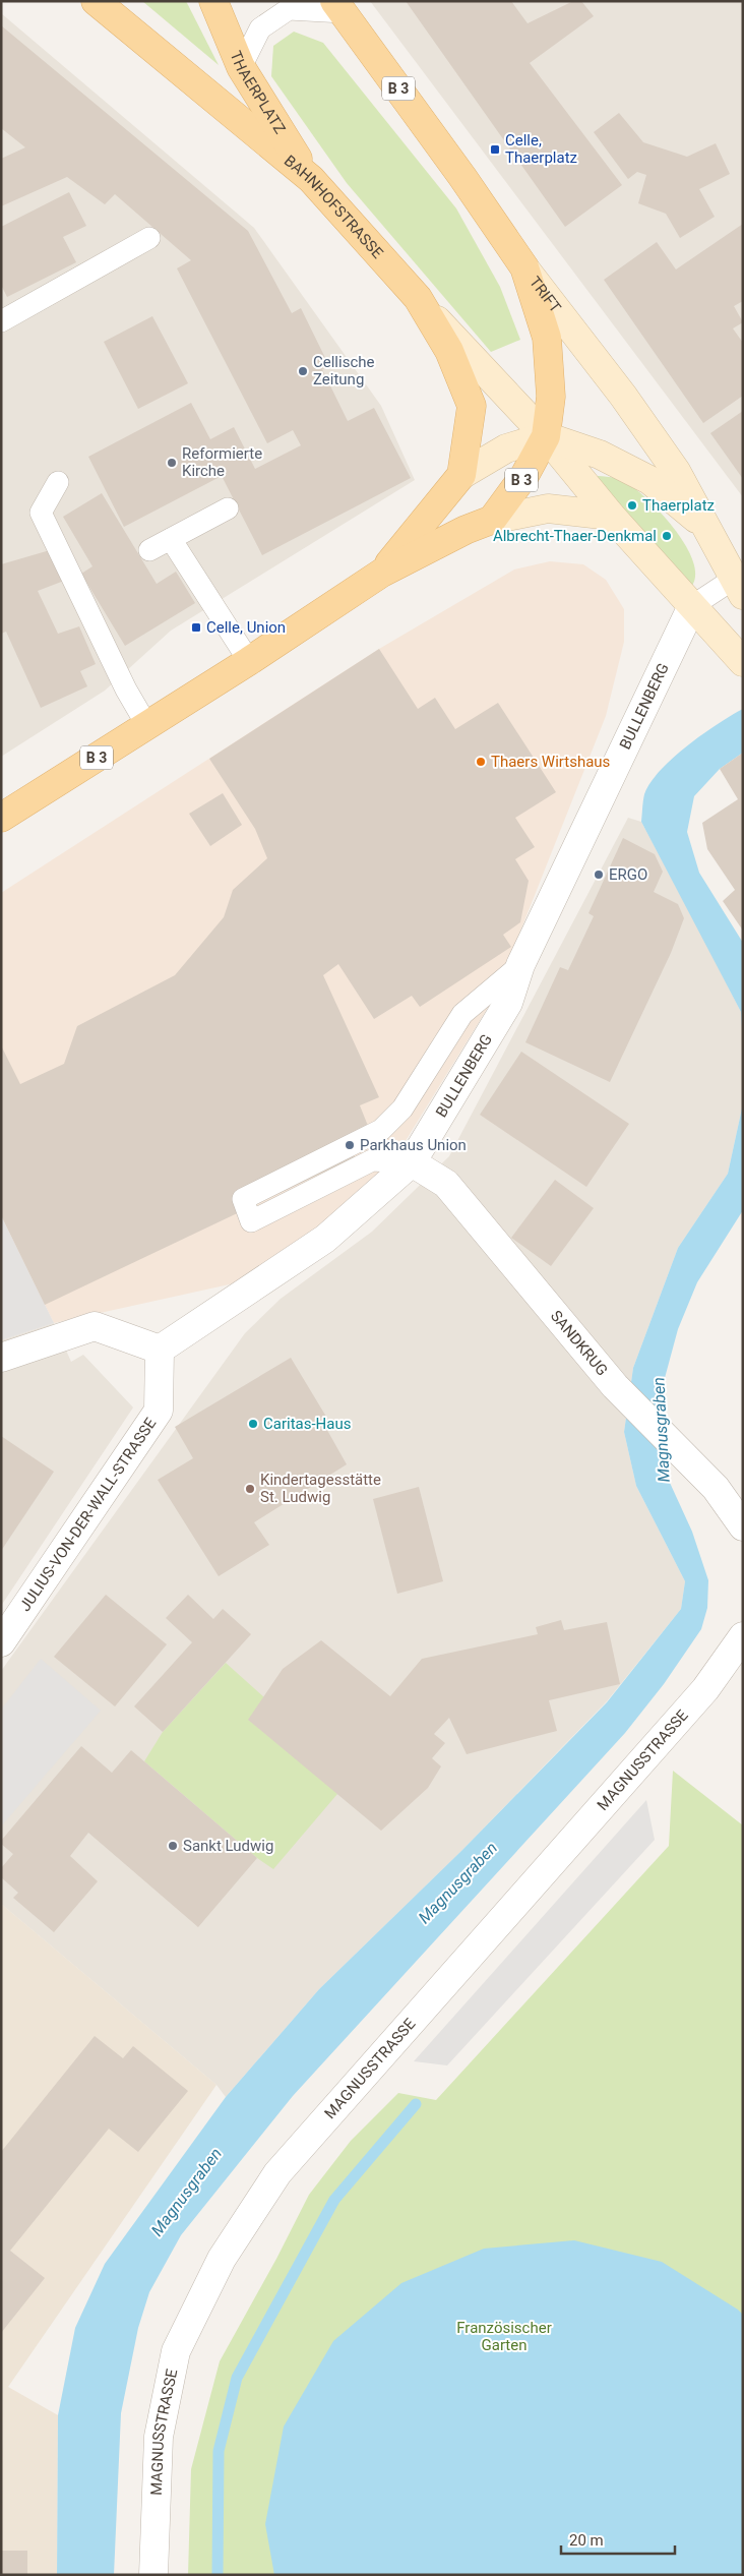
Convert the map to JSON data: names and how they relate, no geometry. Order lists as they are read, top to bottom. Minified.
{"streets":{"main road":["B 3","THAERPLATZ","BAHNHOFSTRASSE","TRIFT"],"street":["BULLENBERG","SANDKRUG","JULIUS-VON-DER-WALL-STRASSE","MAGNUSSTRASSE"]},"crossings":[["B 3","BAHNHOFSTRASSE"],["B 3","TRIFT"],["THAERPLATZ","BAHNHOFSTRASSE"],["BULLENBERG","SANDKRUG"],["BULLENBERG","JULIUS-VON-DER-WALL-STRASSE"]],"water":["Magnusgraben"],"parks":["Französischer Garten"],"places":{"transit":["Celle, Thaerplatz","Celle, Union"],"other":["Cellische Zeitung","Reformierte Kirche","Thaerplatz","Albrecht-Thaer-Denkmal","Thaers Wirtshaus","ERGO","Parkhaus Union","Caritas-Haus","Kindertagesstätte St. Ludwig","Sankt Ludwig"]},"scale_bar":"20 m"}
